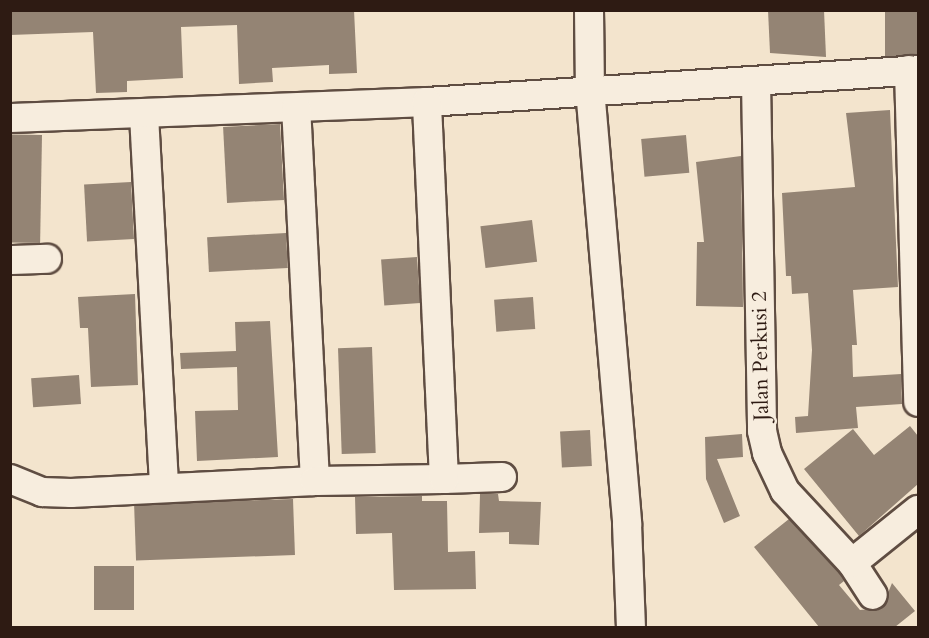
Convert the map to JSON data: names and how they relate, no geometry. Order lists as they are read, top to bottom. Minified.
{"streets":{"street":["Jalan Perkusi 2"]}}
